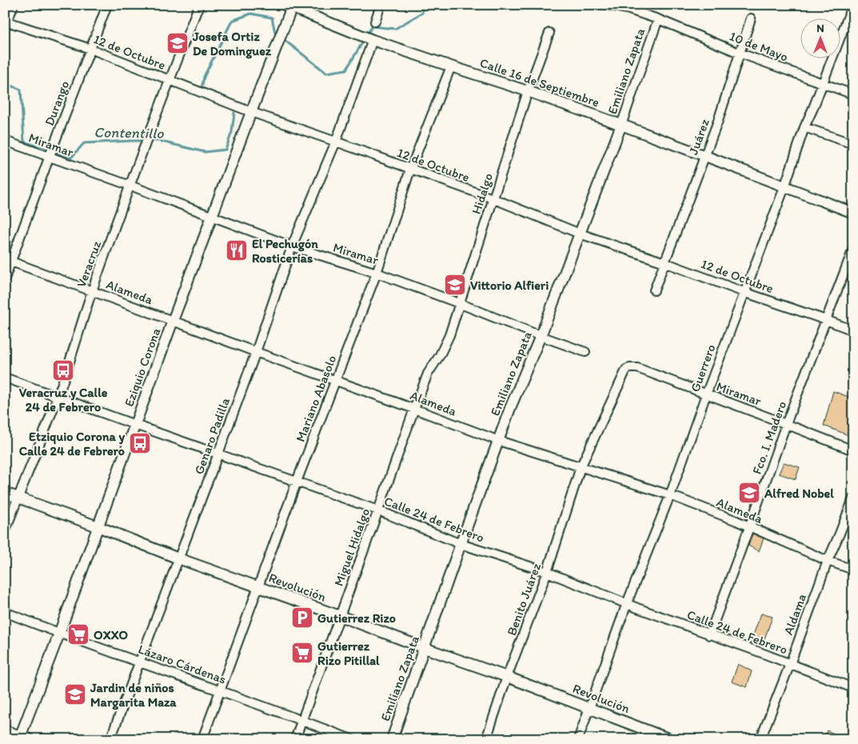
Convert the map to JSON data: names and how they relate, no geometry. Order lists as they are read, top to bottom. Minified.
{"streets":{"street":["10 de Mayo","12 de Octubre","Emiliano Zapata","Calle 16 de Septiembre","Durango","Juárez","Miramar","Hidalgo","Veracruz","Alameda","Eziquio Corona","Guerrero","Mariano Abasolo","Genaro Padilla","Fco. I. Madero","Calle 24 de Febrero","Miguel Hidalgo","Revolución","Benito Juárez","Aldama","Lázaro Cárdenas"]},"crossings":[["10 de Mayo","Emiliano Zapata"],["10 de Mayo","Juárez"],["10 de Mayo","Guerrero"],["12 de Octubre","Emiliano Zapata"],["12 de Octubre","Durango"],["12 de Octubre","Juárez"],["12 de Octubre","Hidalgo"],["12 de Octubre","Veracruz"],["12 de Octubre","Eziquio Corona"],["12 de Octubre","Guerrero"],["12 de Octubre","Mariano Abasolo"],["12 de Octubre","Genaro Padilla"],["12 de Octubre","Fco. I. Madero"],["Emiliano Zapata","Calle 16 de Septiembre"],["Emiliano Zapata","Miramar"],["Emiliano Zapata","Alameda"],["Emiliano Zapata","Calle 24 de Febrero"],["Emiliano Zapata","Revolución"],["Calle 16 de Septiembre","Juárez"],["Calle 16 de Septiembre","Hidalgo"],["Calle 16 de Septiembre","Eziquio Corona"],["Calle 16 de Septiembre","Guerrero"],["Calle 16 de Septiembre","Mariano Abasolo"],["Calle 16 de Septiembre","Genaro Padilla"],["Durango","Miramar"],["Durango","Alameda"],["Miramar","Hidalgo"],["Miramar","Veracruz"],["Miramar","Alameda"],["Miramar","Eziquio Corona"],["Miramar","Guerrero"],["Miramar","Mariano Abasolo"],["Miramar","Genaro Padilla"],["Miramar","Fco. I. Madero"],["Miramar","Benito Juárez"],["Hidalgo","Alameda"],["Hidalgo","Miguel Hidalgo"],["Veracruz","Alameda"],["Veracruz","Calle 24 de Febrero"],["Veracruz","Revolución"],["Alameda","Eziquio Corona"],["Alameda","Guerrero"],["Alameda","Mariano Abasolo"],["Alameda","Genaro Padilla"],["Alameda","Fco. I. Madero"],["Alameda","Miguel Hidalgo"],["Alameda","Benito Juárez"],["Alameda","Aldama"],["Eziquio Corona","Calle 24 de Febrero"],["Eziquio Corona","Revolución"],["Eziquio Corona","Lázaro Cárdenas"],["Guerrero","Calle 24 de Febrero"],["Guerrero","Revolución"],["Mariano Abasolo","Calle 24 de Febrero"],["Mariano Abasolo","Revolución"],["Mariano Abasolo","Lázaro Cárdenas"],["Genaro Padilla","Calle 24 de Febrero"],["Genaro Padilla","Revolución"],["Genaro Padilla","Lázaro Cárdenas"],["Fco. I. Madero","Calle 24 de Febrero"],["Calle 24 de Febrero","Miguel Hidalgo"],["Calle 24 de Febrero","Benito Juárez"],["Calle 24 de Febrero","Aldama"],["Miguel Hidalgo","Revolución"],["Miguel Hidalgo","Lázaro Cárdenas"],["Revolución","Benito Juárez"]],"water":["Contentillo"],"places":{"school or university":["Josefa Ortiz De Dominguez","Vittorio Alfieri","Alfred Nobel","Jardin de niños Margarita Maza"],"restaurant":["El Pechugón Rosticerías"],"bus stop":["Veracruz y Calle 24 de Febrero","Etziquio Corona y Calle 24 de Febrero"],"parking":["Gutierrez Rizo"],"supermarket":["OXXO","Gutierrez Rizo Pitillal"]},"north":"top"}
